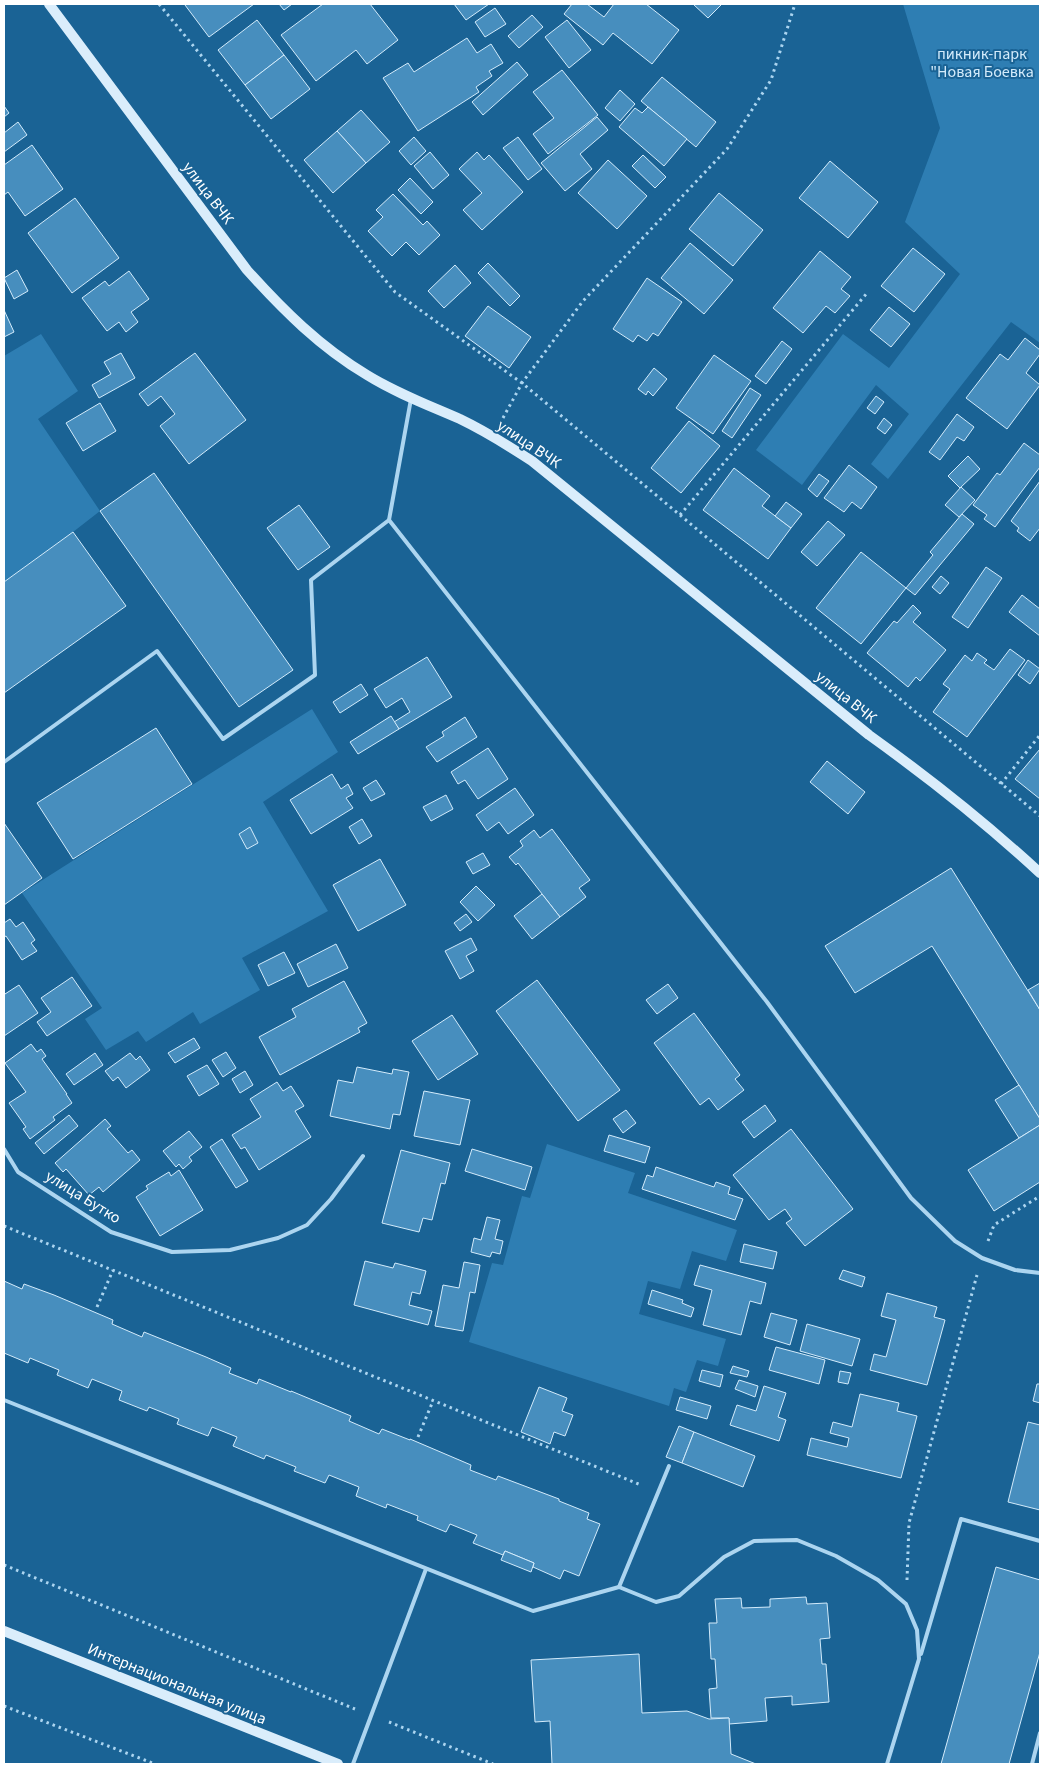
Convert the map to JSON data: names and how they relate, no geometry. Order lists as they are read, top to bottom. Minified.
{"streets":{"main road":["улица ВЧК","Интернациональная улица"],"lane":["улица Бутко"]},"parks":["пикник-парк \"Новая Боевка"]}
